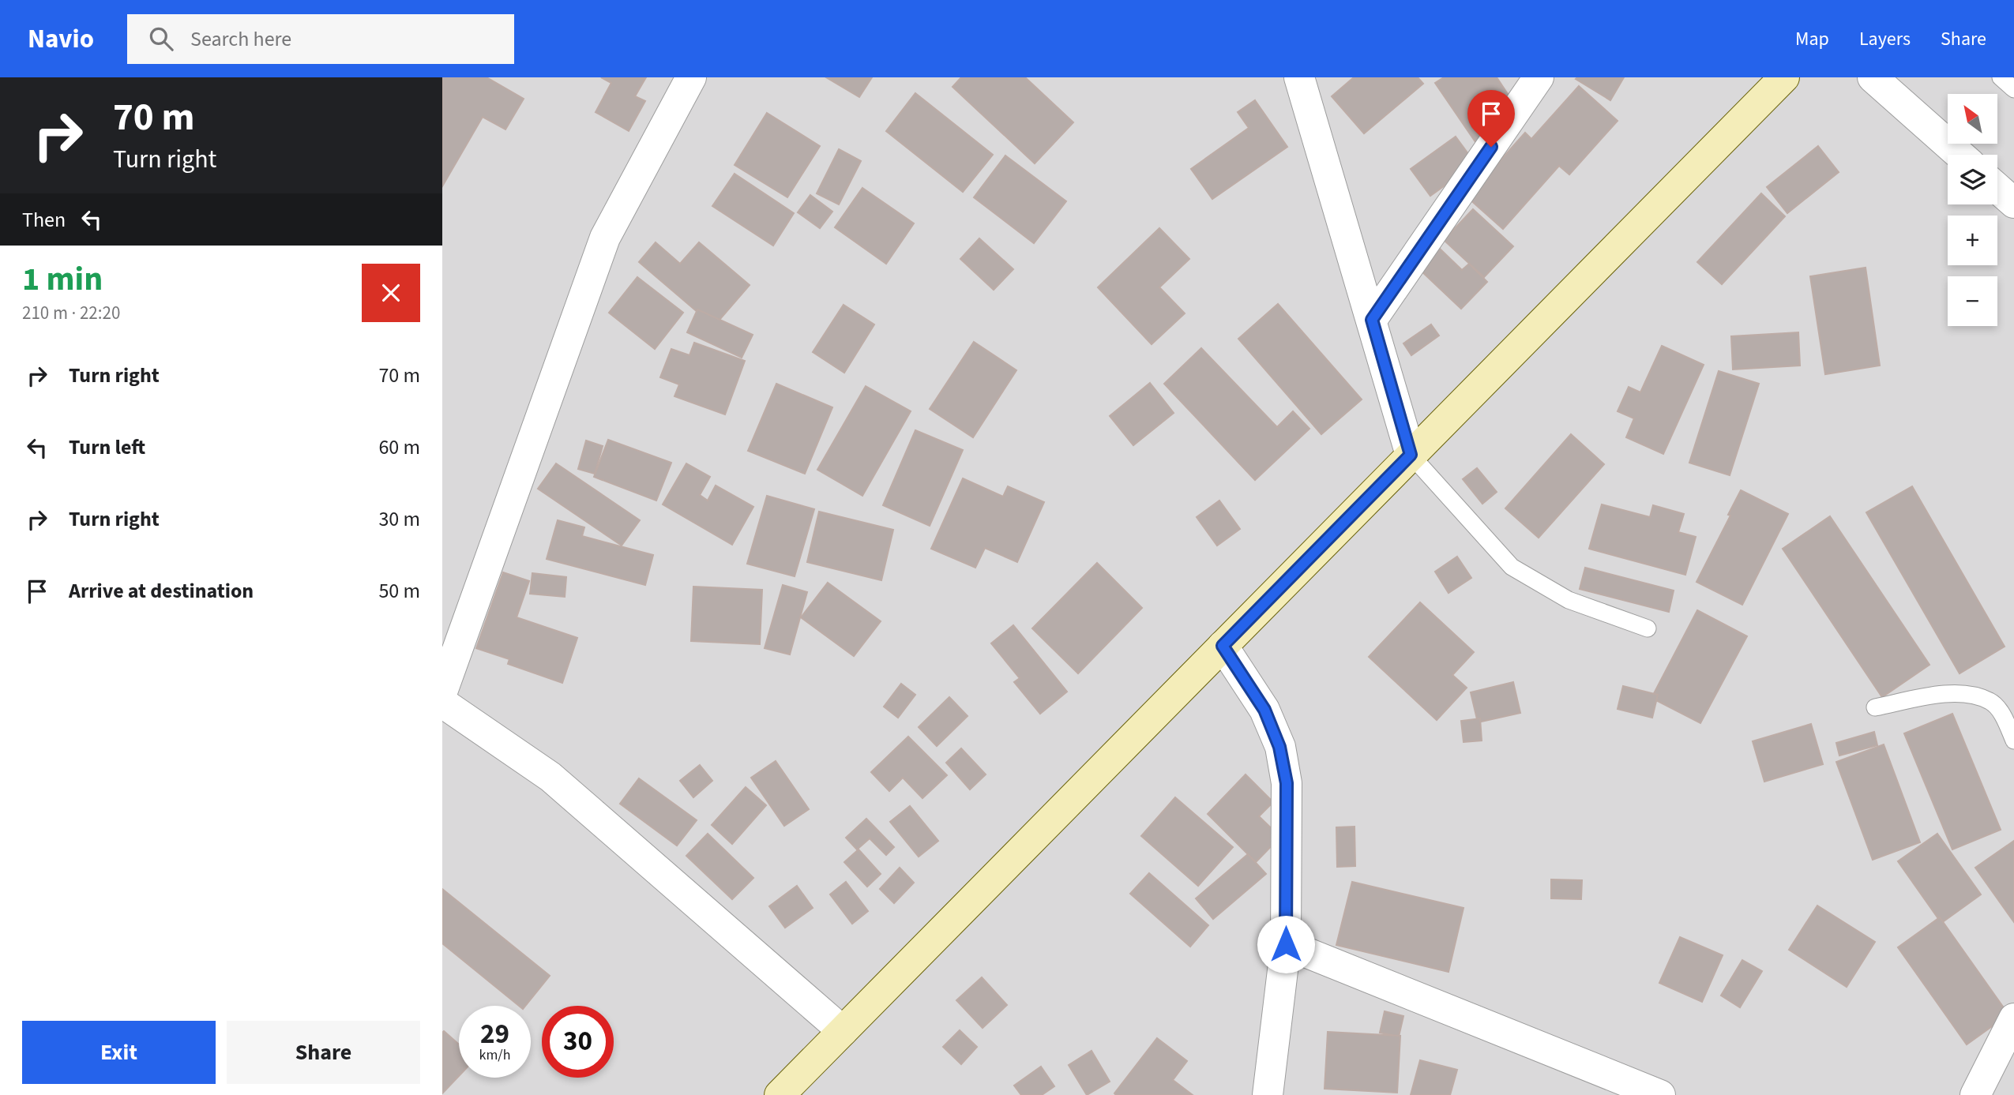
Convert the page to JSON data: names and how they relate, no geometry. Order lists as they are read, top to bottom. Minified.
{"north":"top left","page":{"header":"Navio","search":"Search here","nav":["Map","Layers","Share"],"turn":["70 m","Turn right"],"map_buttons":["+","−"],"then":"Then","heading":["1 min","210 m · 22:20"],"list":[{"name":"Turn right","value":"70 m"},{"name":"Turn left","value":"60 m"},{"name":"Turn right","value":"30 m"},{"name":"Arrive at destination","value":"50 m"}],"speed":"29 km/h","limit":"30","buttons":["Exit","Share"]}}
